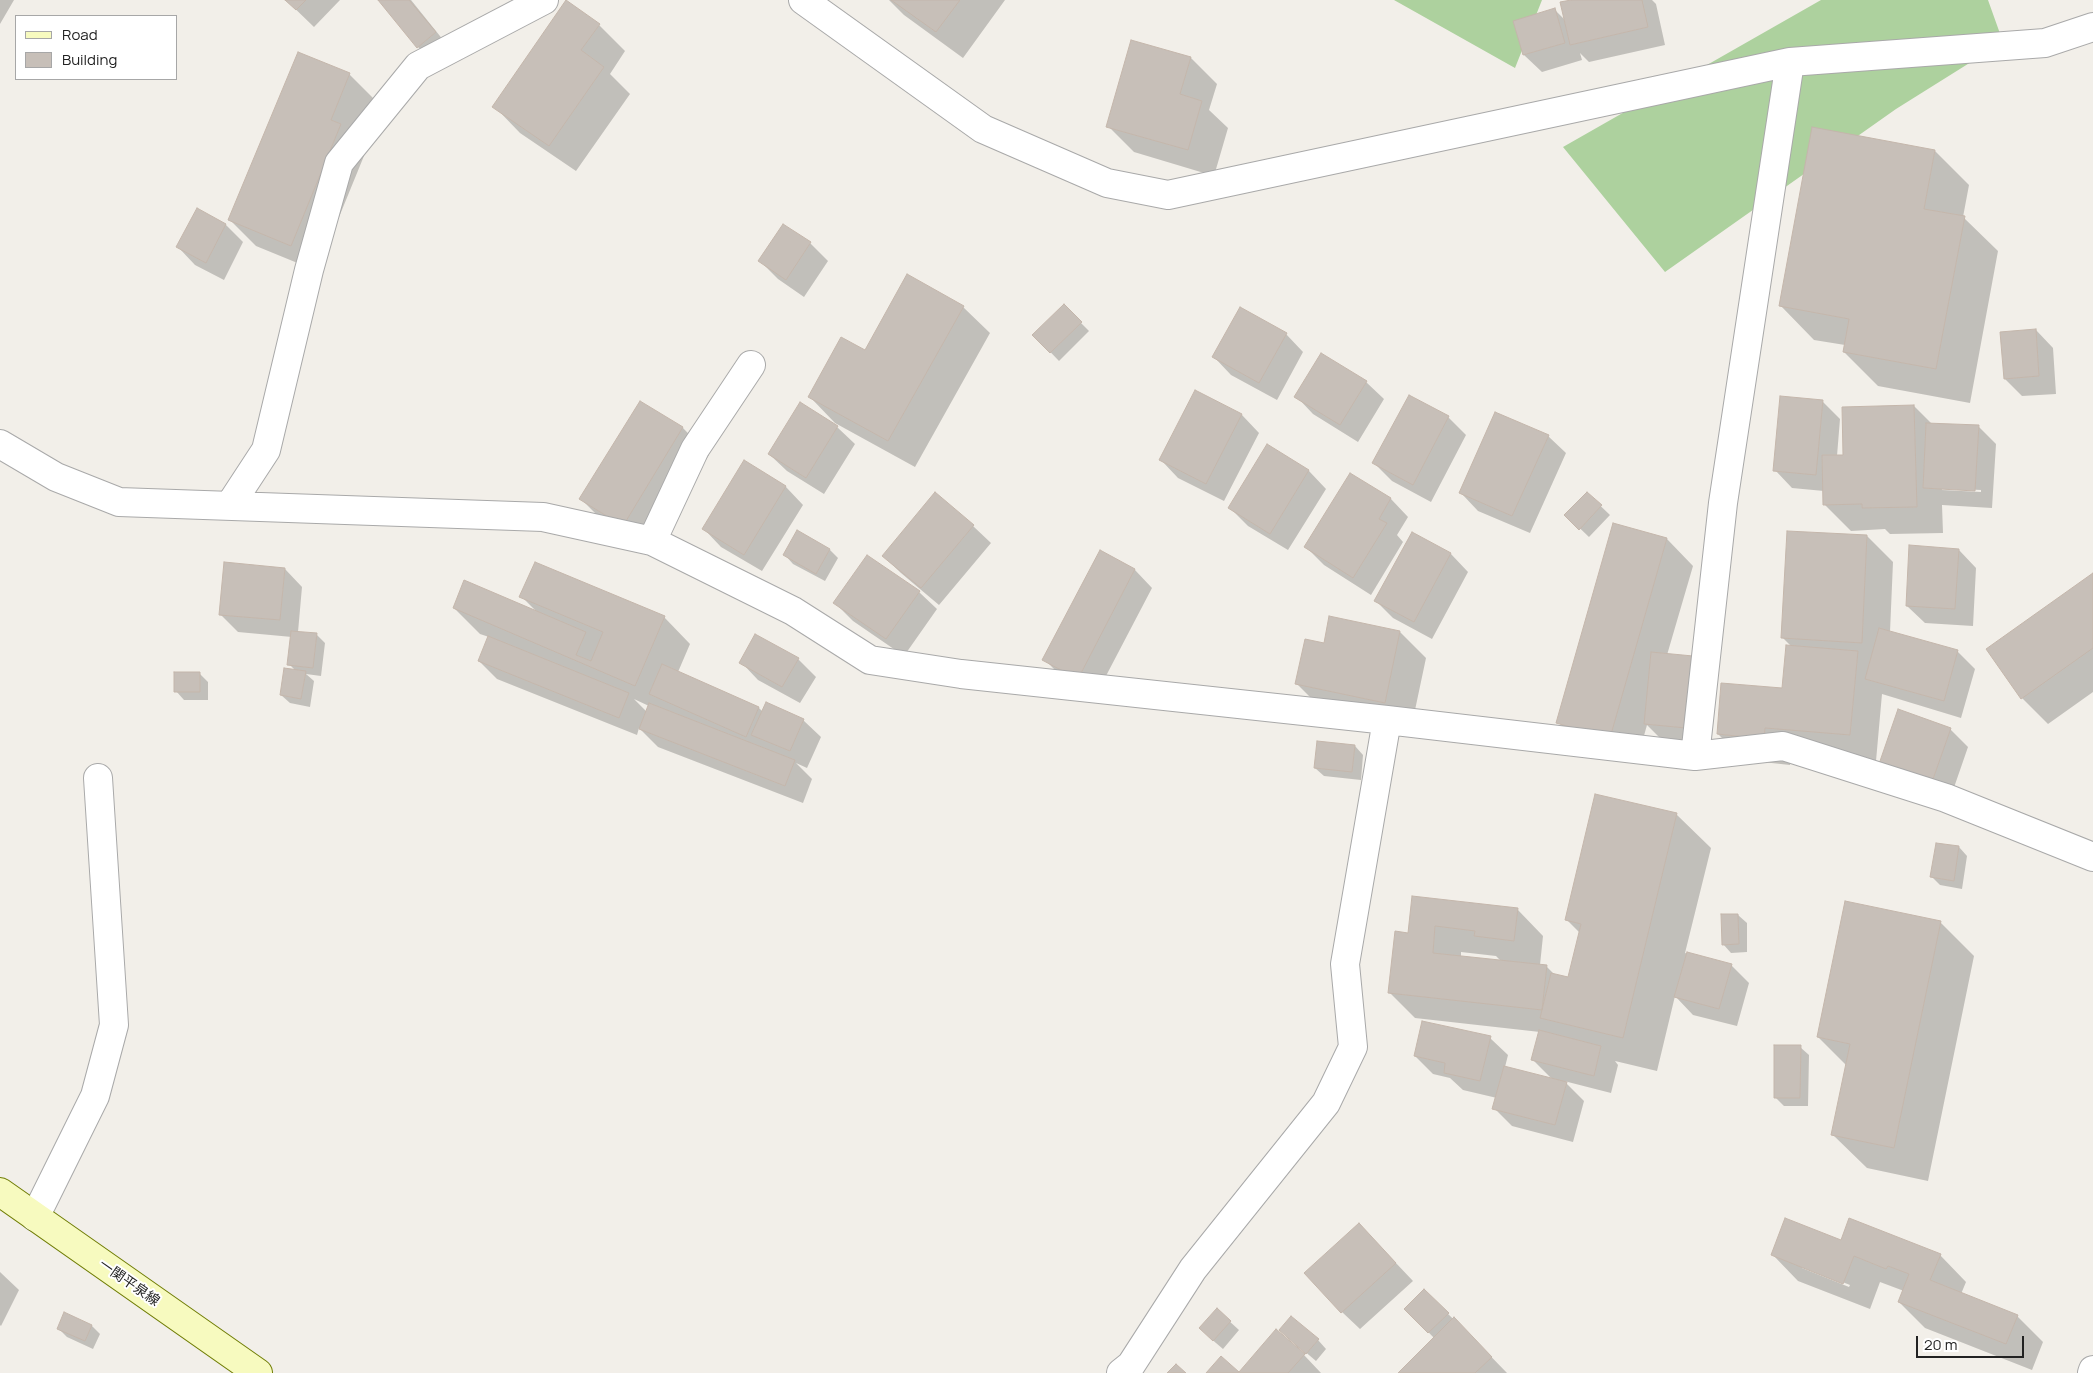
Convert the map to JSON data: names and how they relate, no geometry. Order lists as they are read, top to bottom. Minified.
{"streets":{"main road":["一関平泉線"]},"legend":["Road","Building"],"scale_bar":"20 m"}
